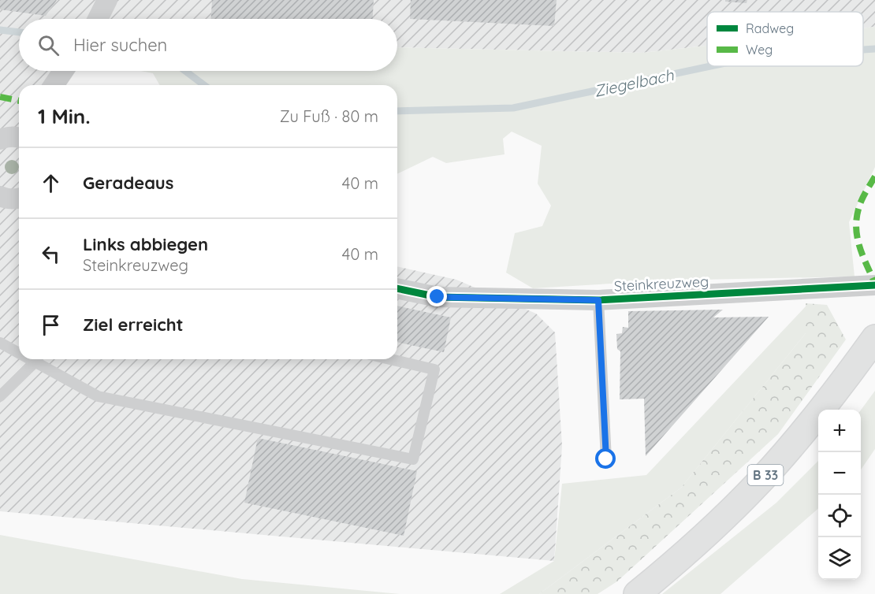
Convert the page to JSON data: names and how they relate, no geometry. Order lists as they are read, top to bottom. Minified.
{"streets":{"main road":["B 33"],"street":["Steinkreuzweg"]},"water":["Ziegelbach"],"legend":["Radweg","Weg"],"page":{"search":"Hier suchen","heading":["1 Min.","Zu Fuß · 80 m"],"list":[["Geradeaus","40 m"],["Links abbiegen","Steinkreuzweg","40 m"],"Ziel erreicht"],"map_buttons":["+","−"]}}
